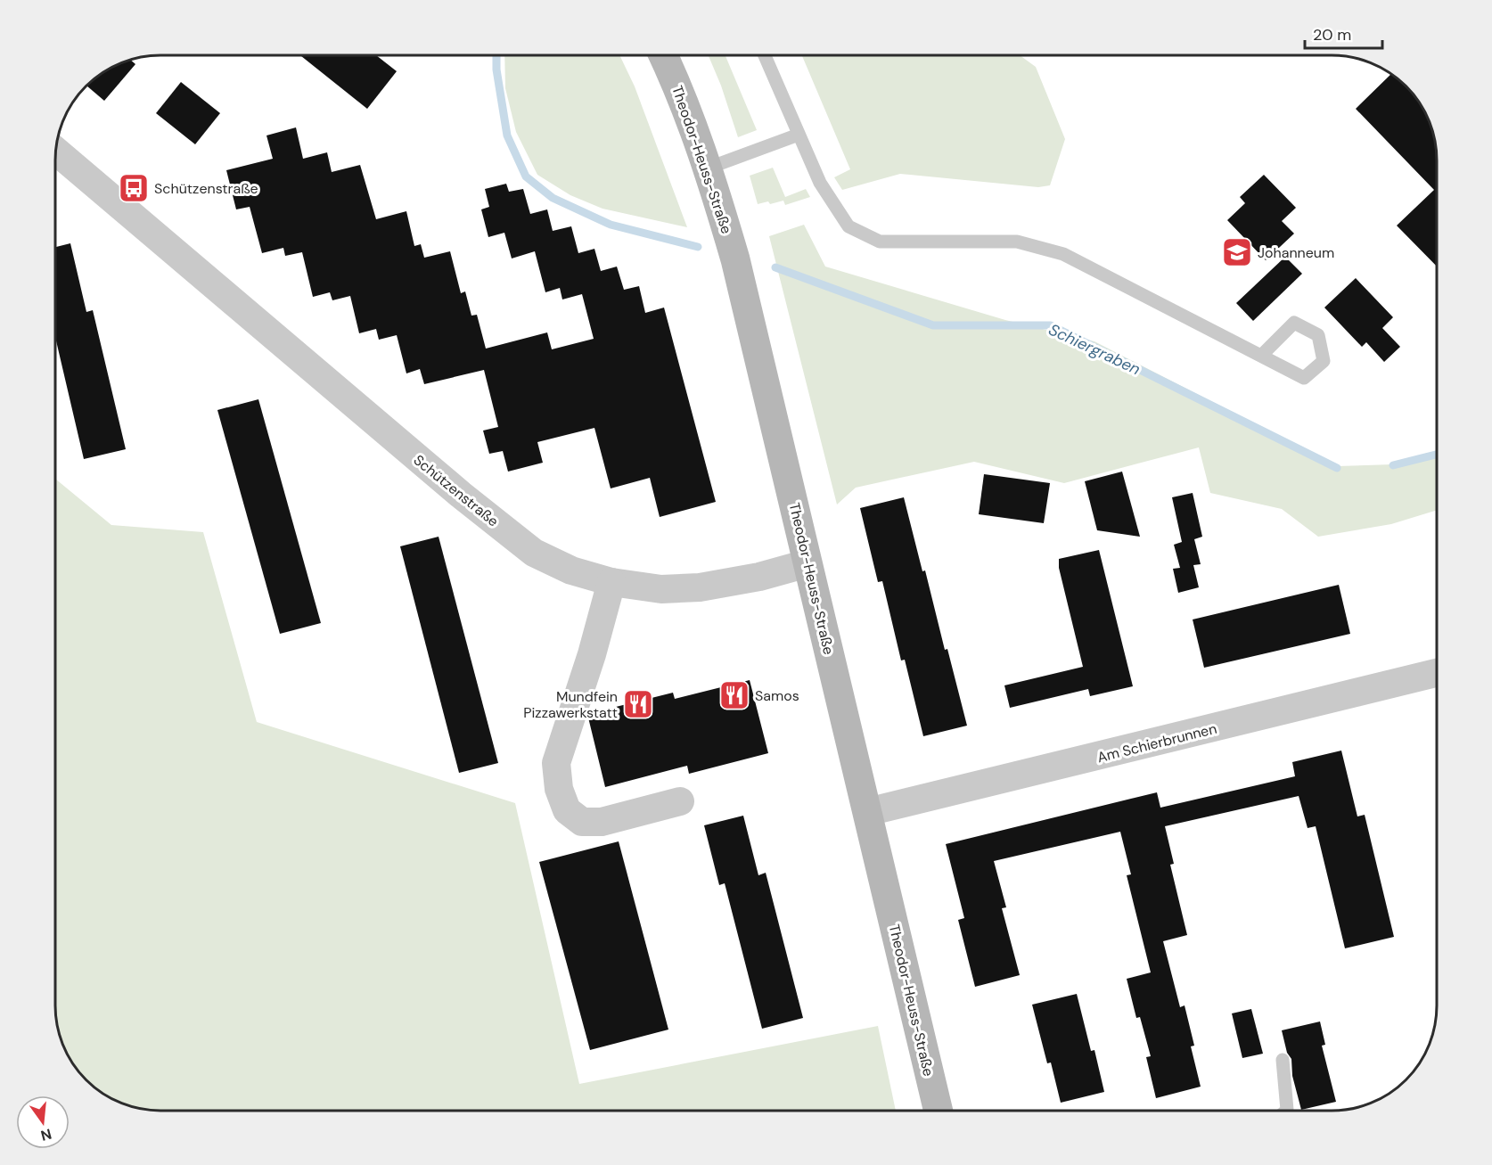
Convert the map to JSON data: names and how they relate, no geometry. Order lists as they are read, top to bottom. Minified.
{"streets":{"main road":["Theodor-Heuss-Straße"],"street":["Schützenstraße","Am Schierbrunnen"]},"crossings":[["Theodor-Heuss-Straße","Schützenstraße"],["Theodor-Heuss-Straße","Am Schierbrunnen"]],"water":["Schiergraben"],"places":{"bus stop":["Schützenstraße"],"school or university":["Johanneum"],"restaurant":["Samos","Mundfein Pizzawerkstatt"]},"scale_bar":"20 m","north":"bottom"}
